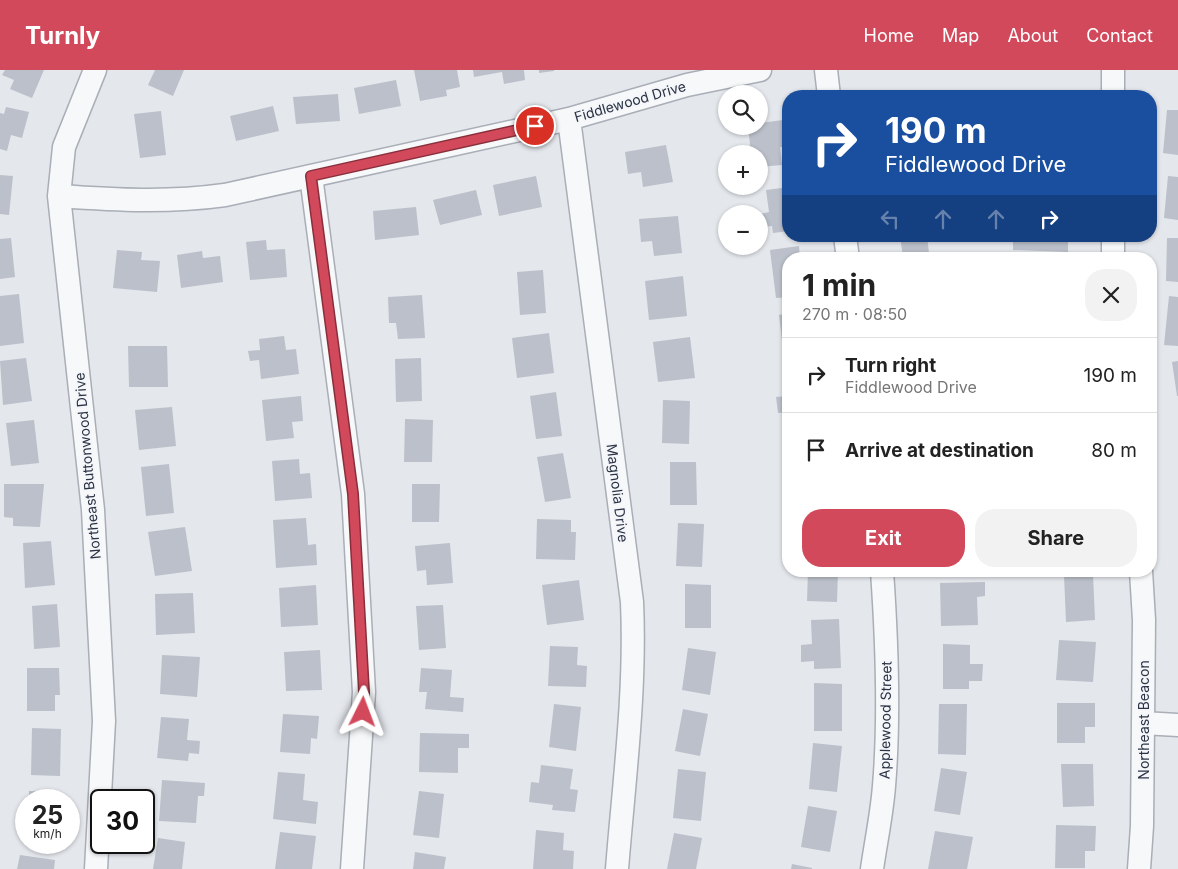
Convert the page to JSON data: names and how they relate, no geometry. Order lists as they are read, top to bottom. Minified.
{"streets":{"street":["Fiddlewood Drive","Northeast Buttonwood Drive","Magnolia Drive","Applewood Street","Northeast Beacon"]},"crossings":[["Fiddlewood Drive","Northeast Buttonwood Drive"],["Fiddlewood Drive","Magnolia Drive"]],"page":{"header":"Turnly","nav":["Home","Map","About","Contact"],"map_buttons":["+","−"],"turn":["190 m","Fiddlewood Drive"],"heading":["1 min","270 m · 08:50"],"list":[{"name":"Turn right","note":"Fiddlewood Drive","value":"190 m"},{"name":"Arrive at destination","value":"80 m"}],"buttons":["Exit","Share"],"speed":"25 km/h","limit":"30"}}
